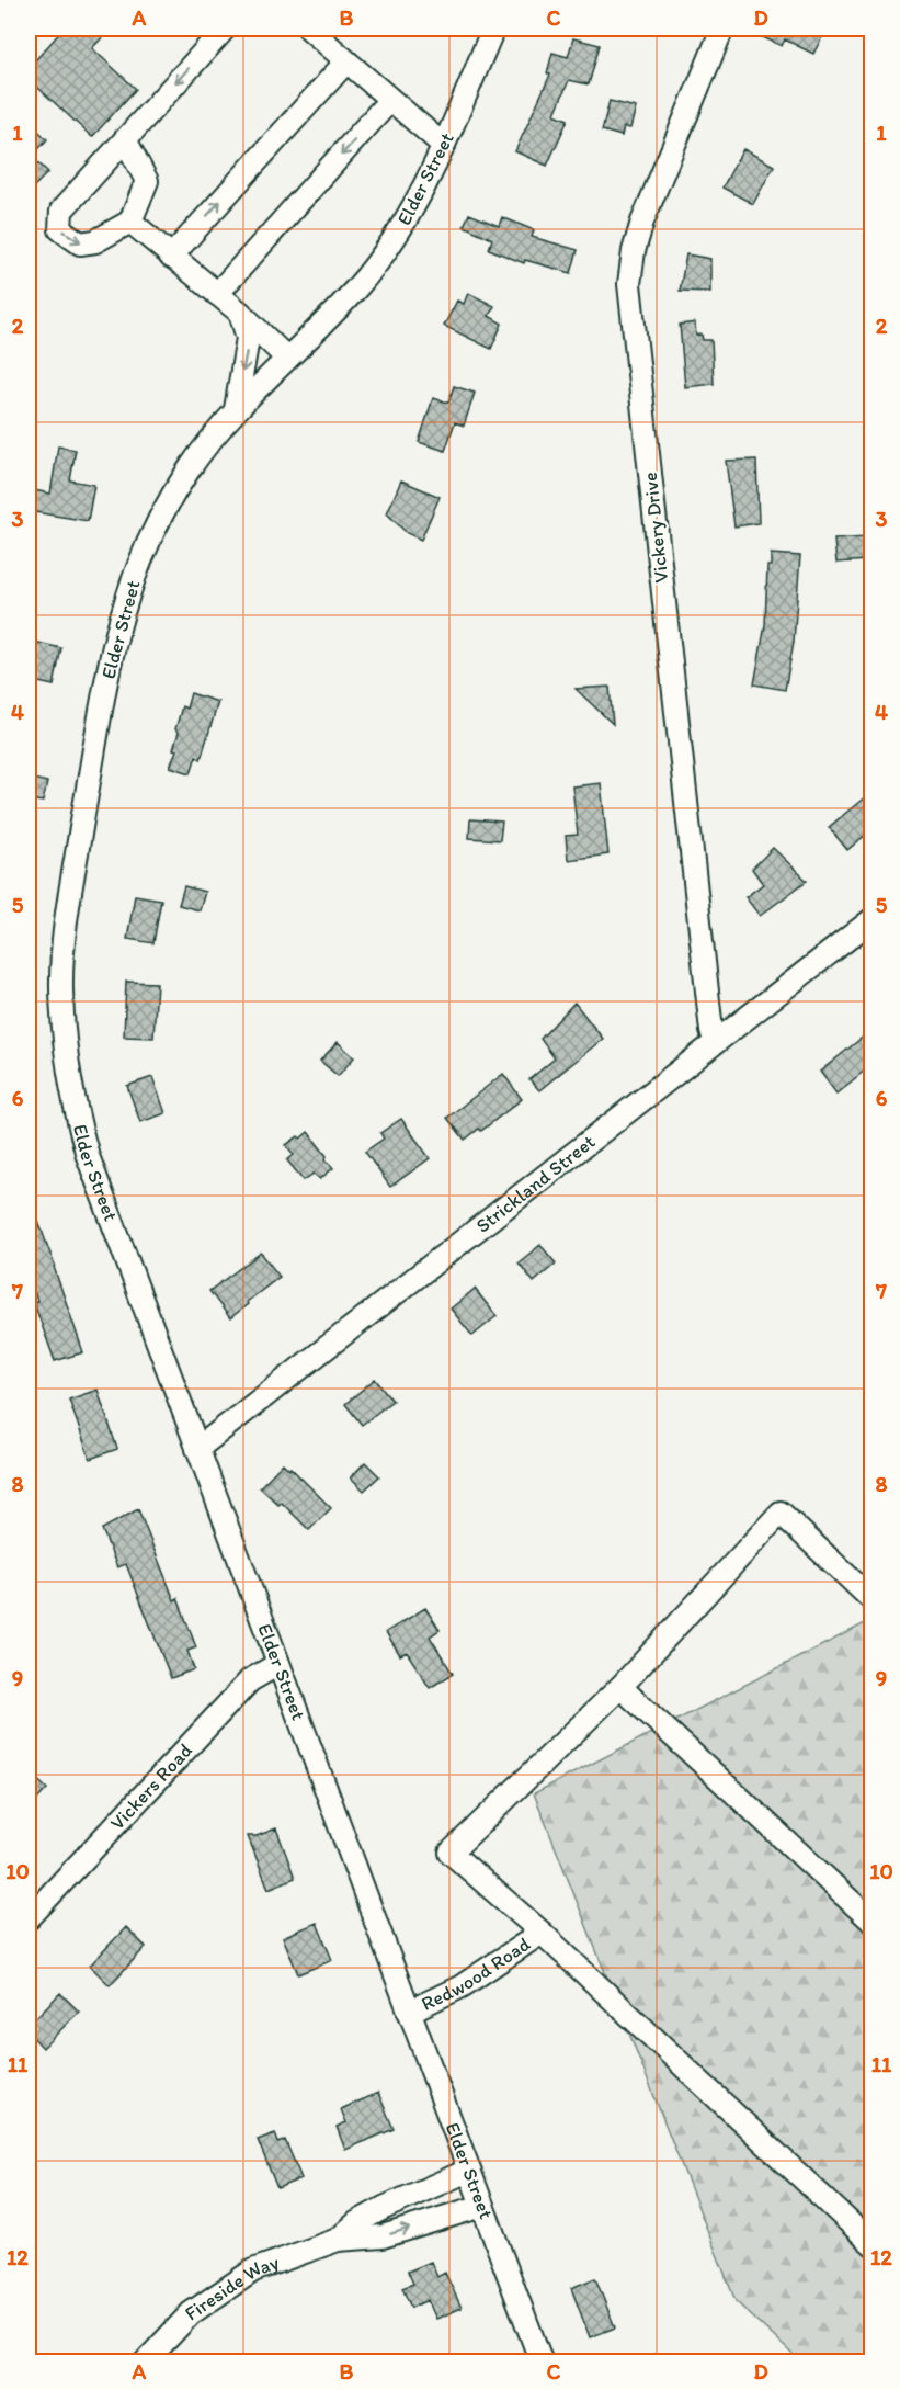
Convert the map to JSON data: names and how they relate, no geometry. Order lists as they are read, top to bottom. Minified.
{"streets":{"street":["Elder Street","Vickery Drive","Strickland Street","Vickers Road","Redwood Road","Fireside Way"]},"crossings":[["Elder Street","Strickland Street"],["Elder Street","Vickers Road"],["Elder Street","Redwood Road"],["Elder Street","Fireside Way"],["Vickery Drive","Strickland Street"]],"grid":{"columns":["A","B","C","D"],"rows":["1","2","3","4","5","6","7","8","9","10","11","12"]}}
